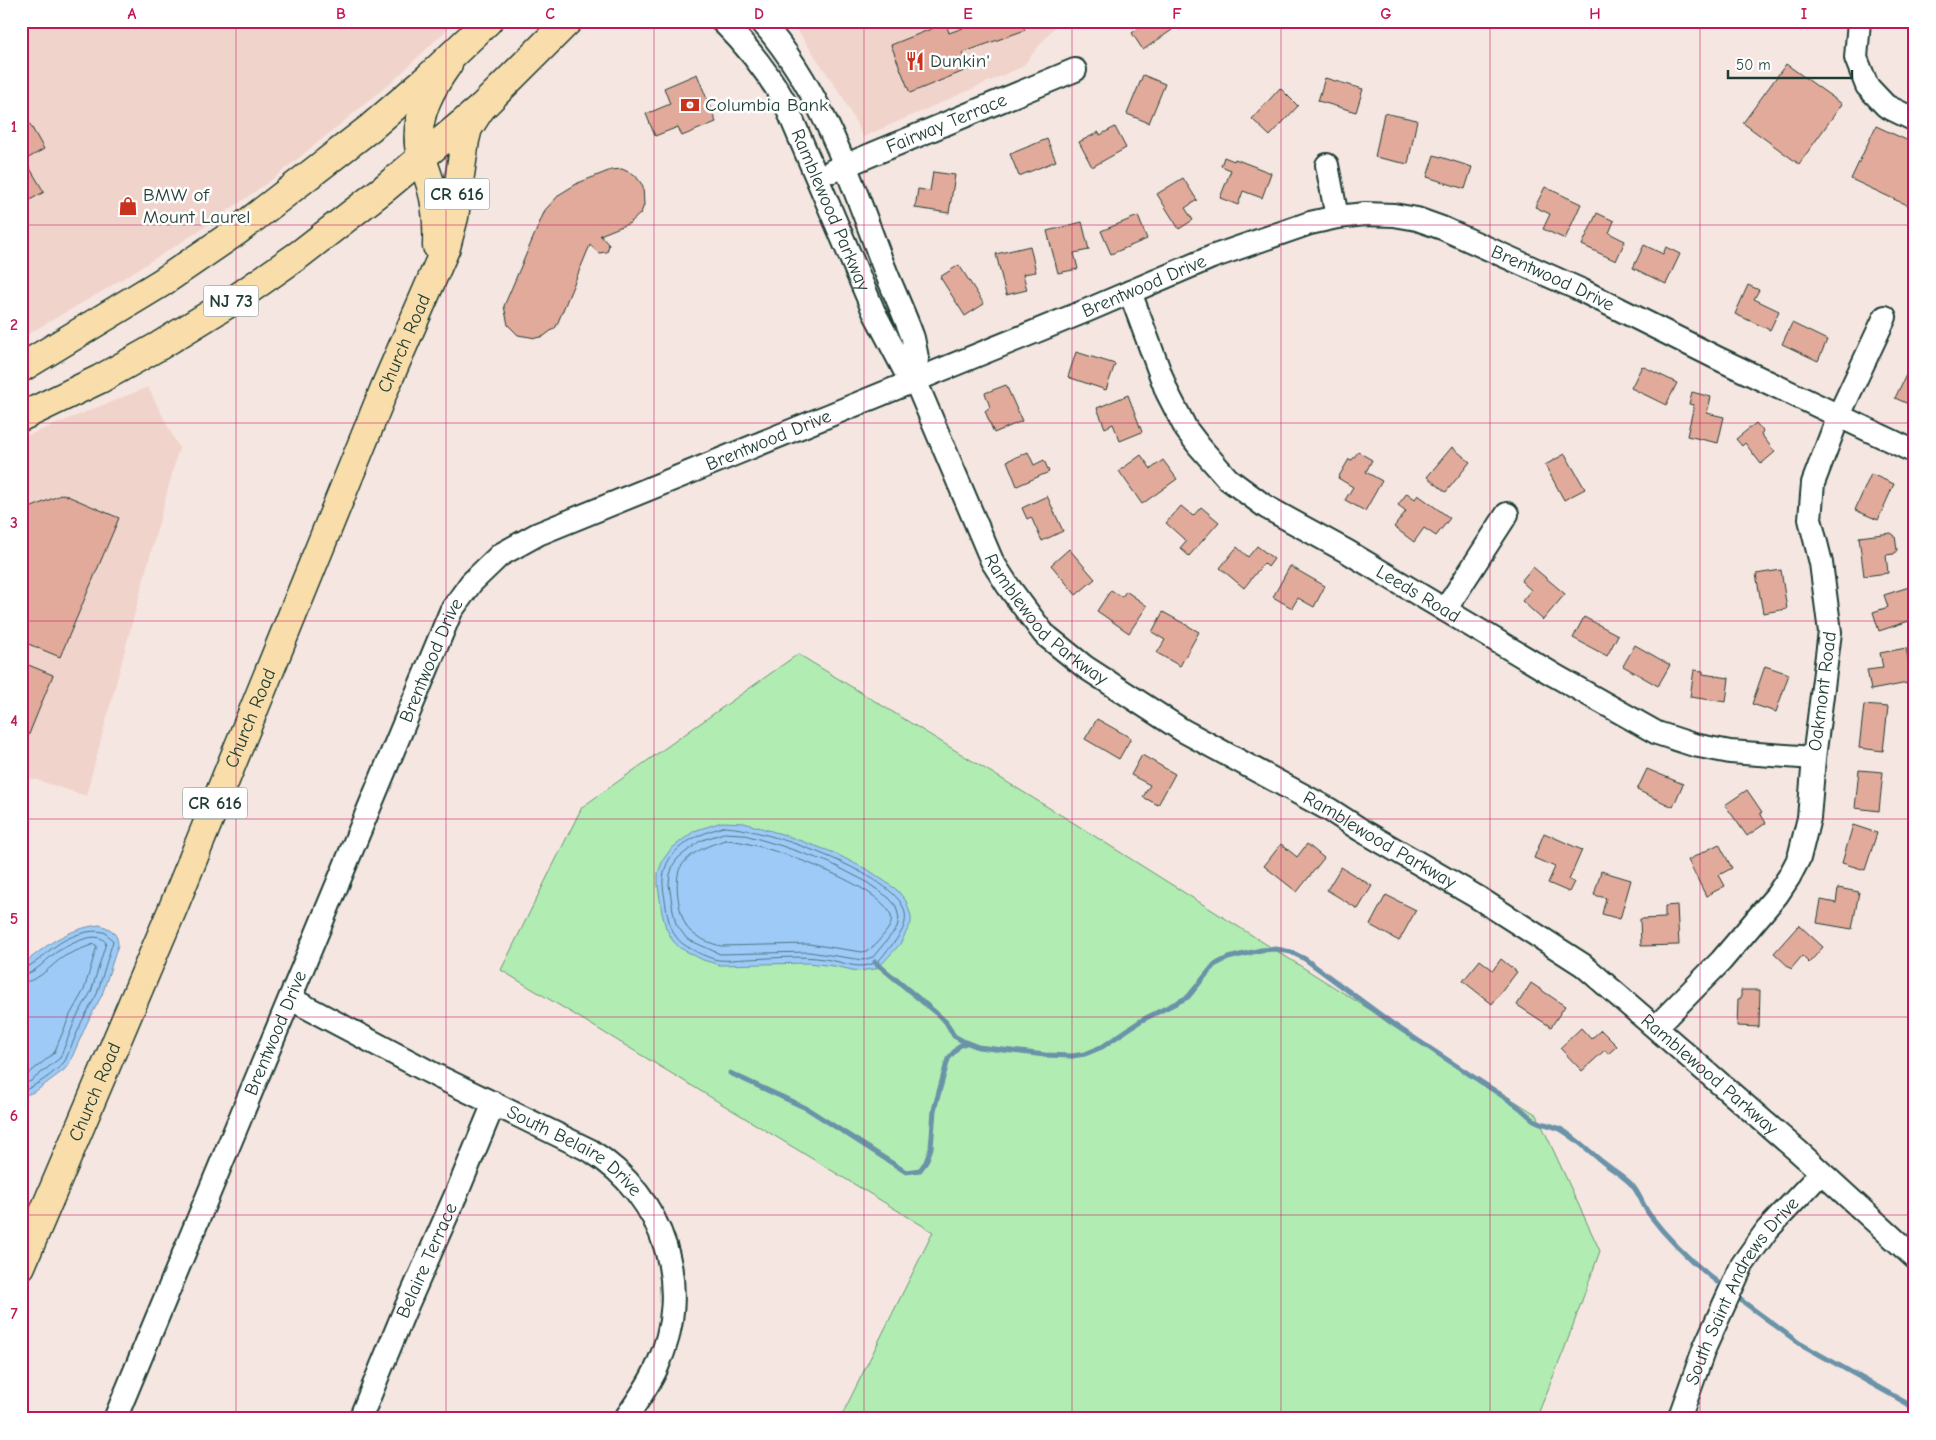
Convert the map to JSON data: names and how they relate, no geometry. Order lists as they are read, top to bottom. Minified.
{"streets":{"main road":["CR 616","NJ 73","Church Road"],"street":["Fairway Terrace","Ramblewood Parkway","Brentwood Drive","Leeds Road","Oakmont Road","South Belaire Drive","Belaire Terrace","South Saint Andrews Drive"]},"crossings":[["Fairway Terrace","Ramblewood Parkway"],["Ramblewood Parkway","Brentwood Drive"],["Ramblewood Parkway","Oakmont Road"],["Ramblewood Parkway","South Saint Andrews Drive"],["Brentwood Drive","Leeds Road"],["Brentwood Drive","Oakmont Road"],["Brentwood Drive","South Belaire Drive"],["NJ 73","Church Road"],["Leeds Road","Oakmont Road"],["South Belaire Drive","Belaire Terrace"]],"places":{"restaurant":["Dunkin'"],"bank":["Columbia Bank"],"shop":["BMW of Mount Laurel"]},"scale_bar":"50 m","grid":{"columns":["A","B","C","D","E","F","G","H","I"],"rows":["1","2","3","4","5","6","7"]}}
